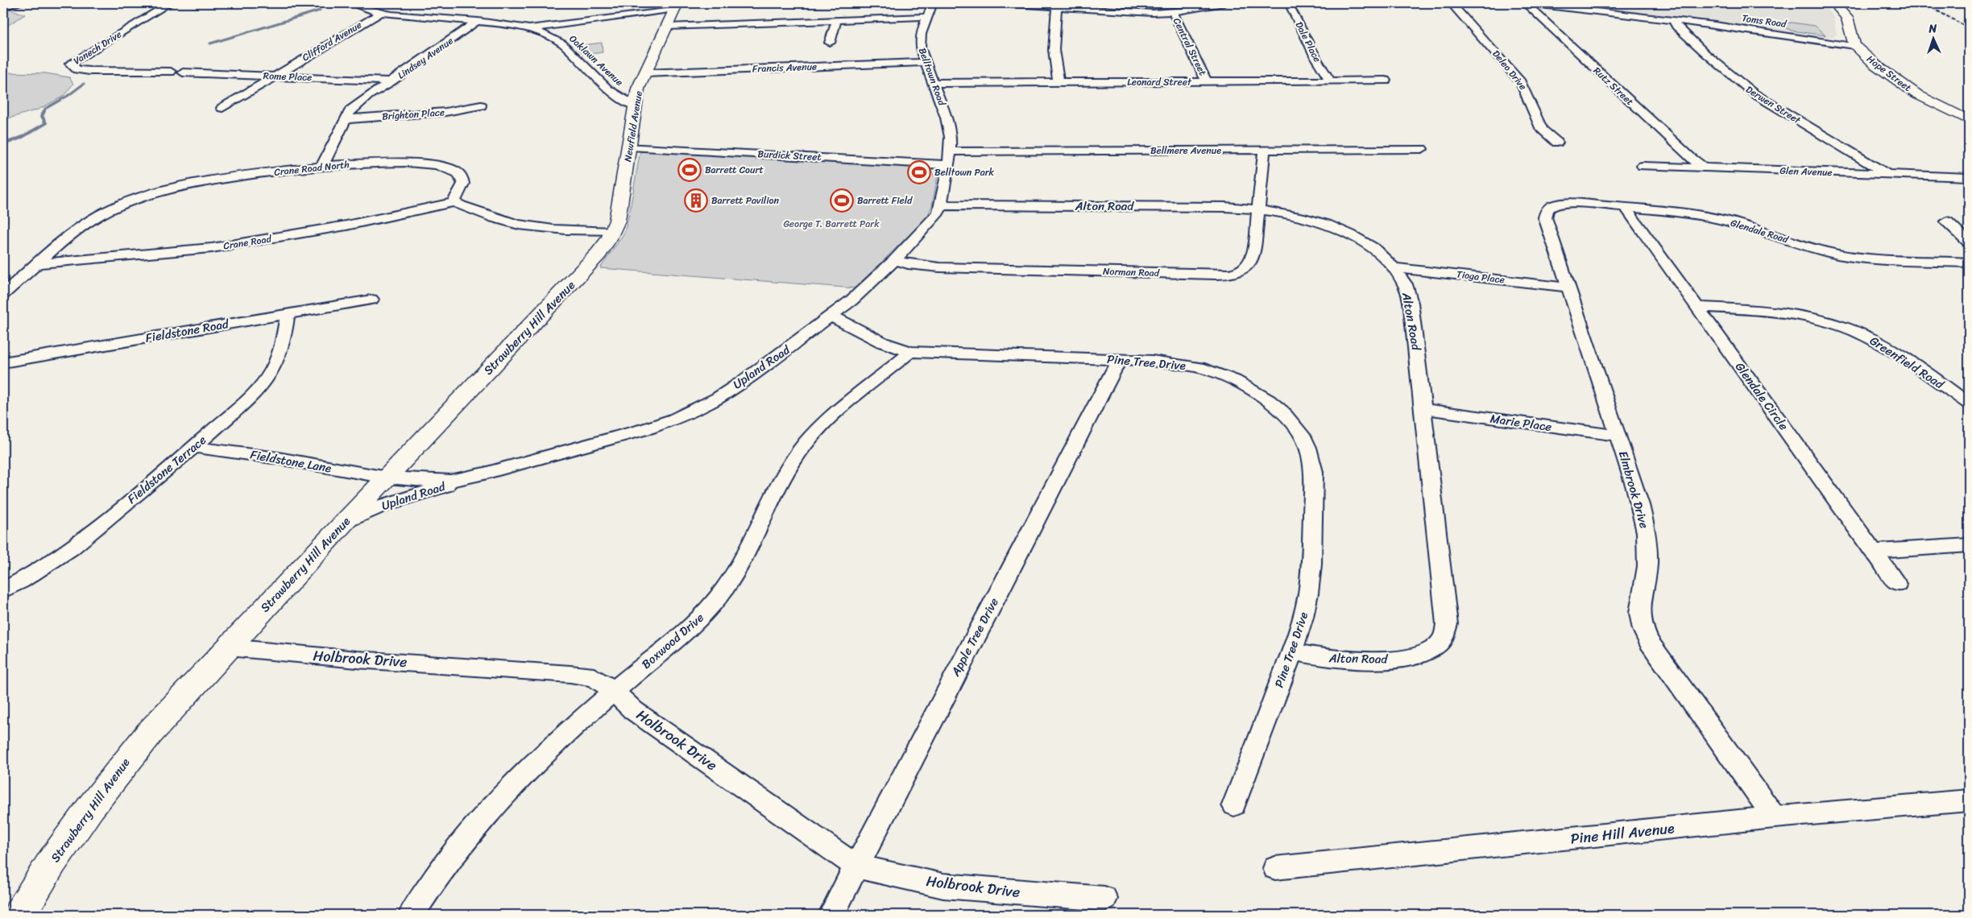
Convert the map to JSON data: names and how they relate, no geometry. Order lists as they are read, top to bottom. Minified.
{"streets":{"main road":["Hope Street","Newfield Avenue","Strawberry Hill Avenue"],"street":["Toms Road","Clifford Avenue","Dale Place","Central Street","Vanech Drive","Lindsey Avenue","Oaklawn Avenue","Francis Avenue","Deleo Drive","Rome Place","Belltown Road","Leonard Street","Rutz Street","Derwen Street","Brighton Place","Bellmere Avenue","Burdick Street","Crane Road North","Glen Avenue","Alton Road","Glendale Road","Crane Road","Norman Road","Tioga Place","Fieldstone Road","Pine Tree Drive","Greenfield Road","Upland Road","Glendale Circle","Marie Place","Fieldstone Lane","Fieldstone Terrace","Elmbrook Drive","Apple Tree Drive","Boxwood Drive","Holbrook Drive","Pine Hill Avenue"]},"crossings":[["Toms Road","Hope Street"],["Toms Road","Rutz Street"],["Toms Road","Derwen Street"],["Clifford Avenue","Oaklawn Avenue"],["Clifford Avenue","Rome Place"],["Dale Place","Leonard Street"],["Central Street","Leonard Street"],["Lindsey Avenue","Oaklawn Avenue"],["Lindsey Avenue","Rome Place"],["Lindsey Avenue","Brighton Place"],["Lindsey Avenue","Crane Road North"],["Oaklawn Avenue","Newfield Avenue"],["Francis Avenue","Belltown Road"],["Francis Avenue","Newfield Avenue"],["Belltown Road","Leonard Street"],["Belltown Road","Bellmere Avenue"],["Belltown Road","Burdick Street"],["Belltown Road","Upland Road"],["Rutz Street","Glen Avenue"],["Derwen Street","Glen Avenue"],["Newfield Avenue","Burdick Street"],["Newfield Avenue","Strawberry Hill Avenue"],["Bellmere Avenue","Burdick Street"],["Bellmere Avenue","Norman Road"],["Bellmere Avenue","Upland Road"],["Burdick Street","Upland Road"],["Crane Road North","Crane Road"],["Alton Road","Norman Road"],["Alton Road","Tioga Place"],["Alton Road","Pine Tree Drive"],["Alton Road","Upland Road"],["Alton Road","Marie Place"],["Glendale Road","Glendale Circle"],["Glendale Road","Elmbrook Drive"],["Norman Road","Upland Road"],["Tioga Place","Elmbrook Drive"],["Strawberry Hill Avenue","Upland Road"],["Strawberry Hill Avenue","Fieldstone Lane"],["Strawberry Hill Avenue","Holbrook Drive"],["Fieldstone Road","Fieldstone Terrace"],["Pine Tree Drive","Upland Road"],["Pine Tree Drive","Apple Tree Drive"],["Pine Tree Drive","Boxwood Drive"],["Greenfield Road","Glendale Circle"],["Upland Road","Fieldstone Lane"],["Marie Place","Elmbrook Drive"],["Fieldstone Lane","Fieldstone Terrace"],["Elmbrook Drive","Pine Hill Avenue"],["Apple Tree Drive","Holbrook Drive"],["Boxwood Drive","Holbrook Drive"]],"parks":["George T. Barrett Park"],"places":{"sports":["Barrett Court","Belltown Park","Barrett Field"],"building":["Barrett Pavilion"]},"north":"top"}
